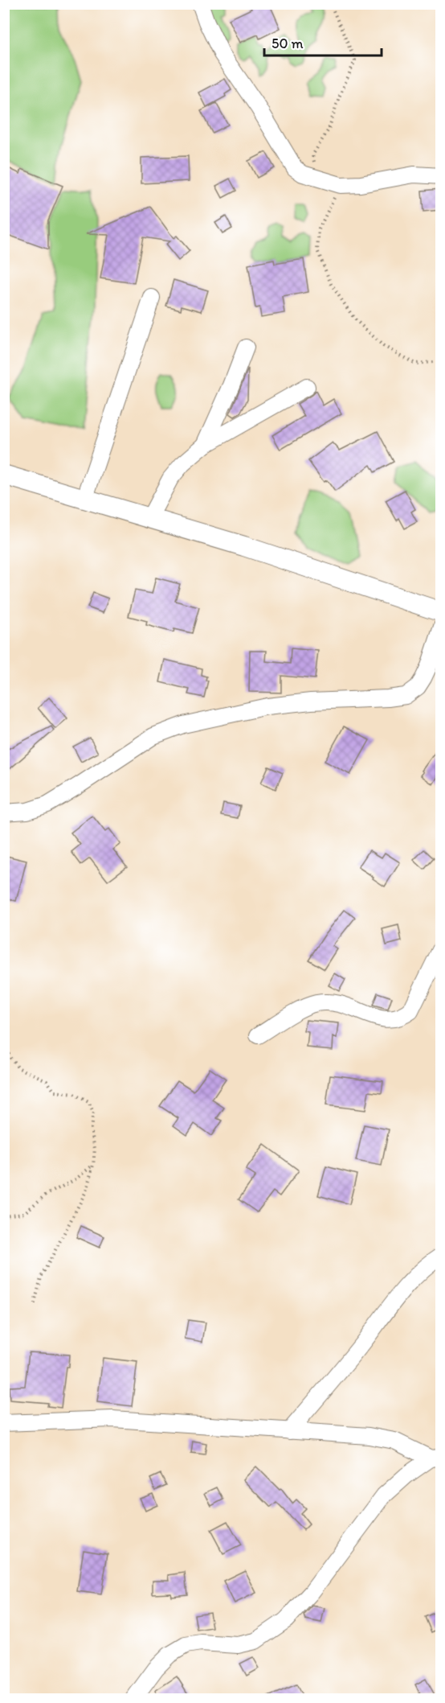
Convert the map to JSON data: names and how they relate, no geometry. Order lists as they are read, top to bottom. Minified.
{"scale_bar":"50 m"}
